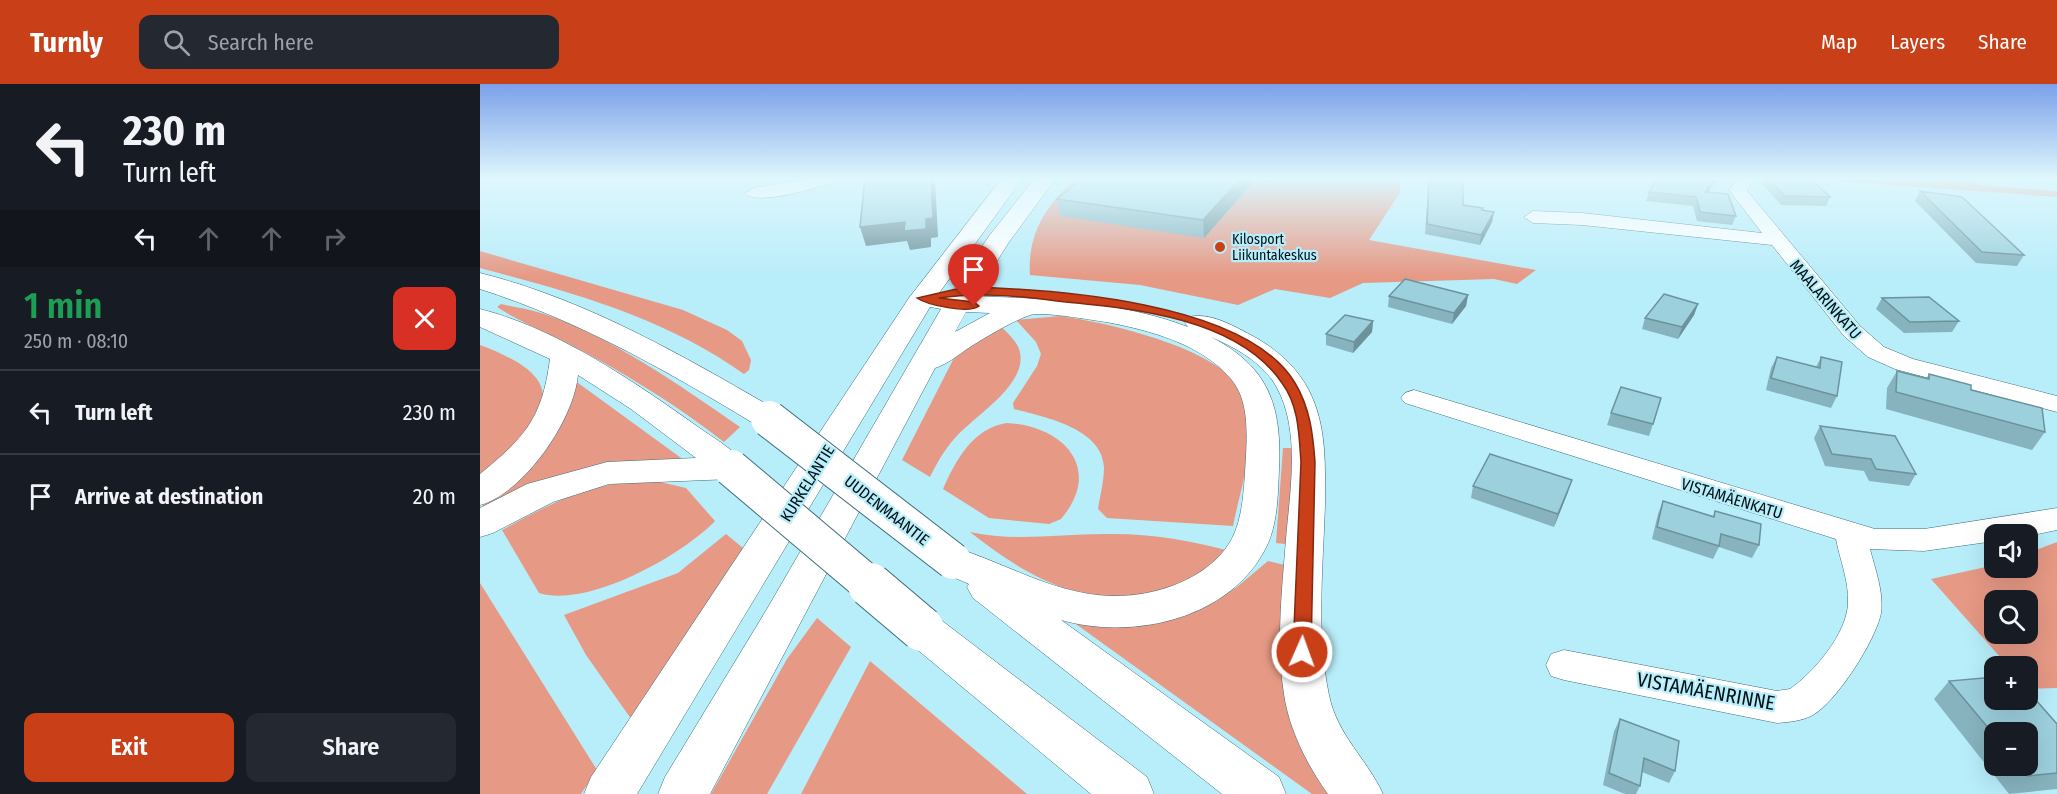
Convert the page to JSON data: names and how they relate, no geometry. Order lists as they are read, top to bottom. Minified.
{"streets":{"main road":["KURKELANTIE","UUDENMAANTIE"],"street":["MAALARINKATU","VISTAMÄENKATU","VISTAMÄENRINNE"]},"crossings":[["VISTAMÄENKATU","VISTAMÄENRINNE"]],"places":["Kilosport Liikuntakeskus"],"page":{"header":"Turnly","search":"Search here","nav":["Map","Layers","Share"],"turn":["230 m","Turn left"],"heading":["1 min","250 m · 08:10"],"list":[{"name":"Turn left","value":"230 m"},{"name":"Arrive at destination","value":"20 m"}],"map_buttons":["+","−"],"buttons":["Exit","Share"]}}
